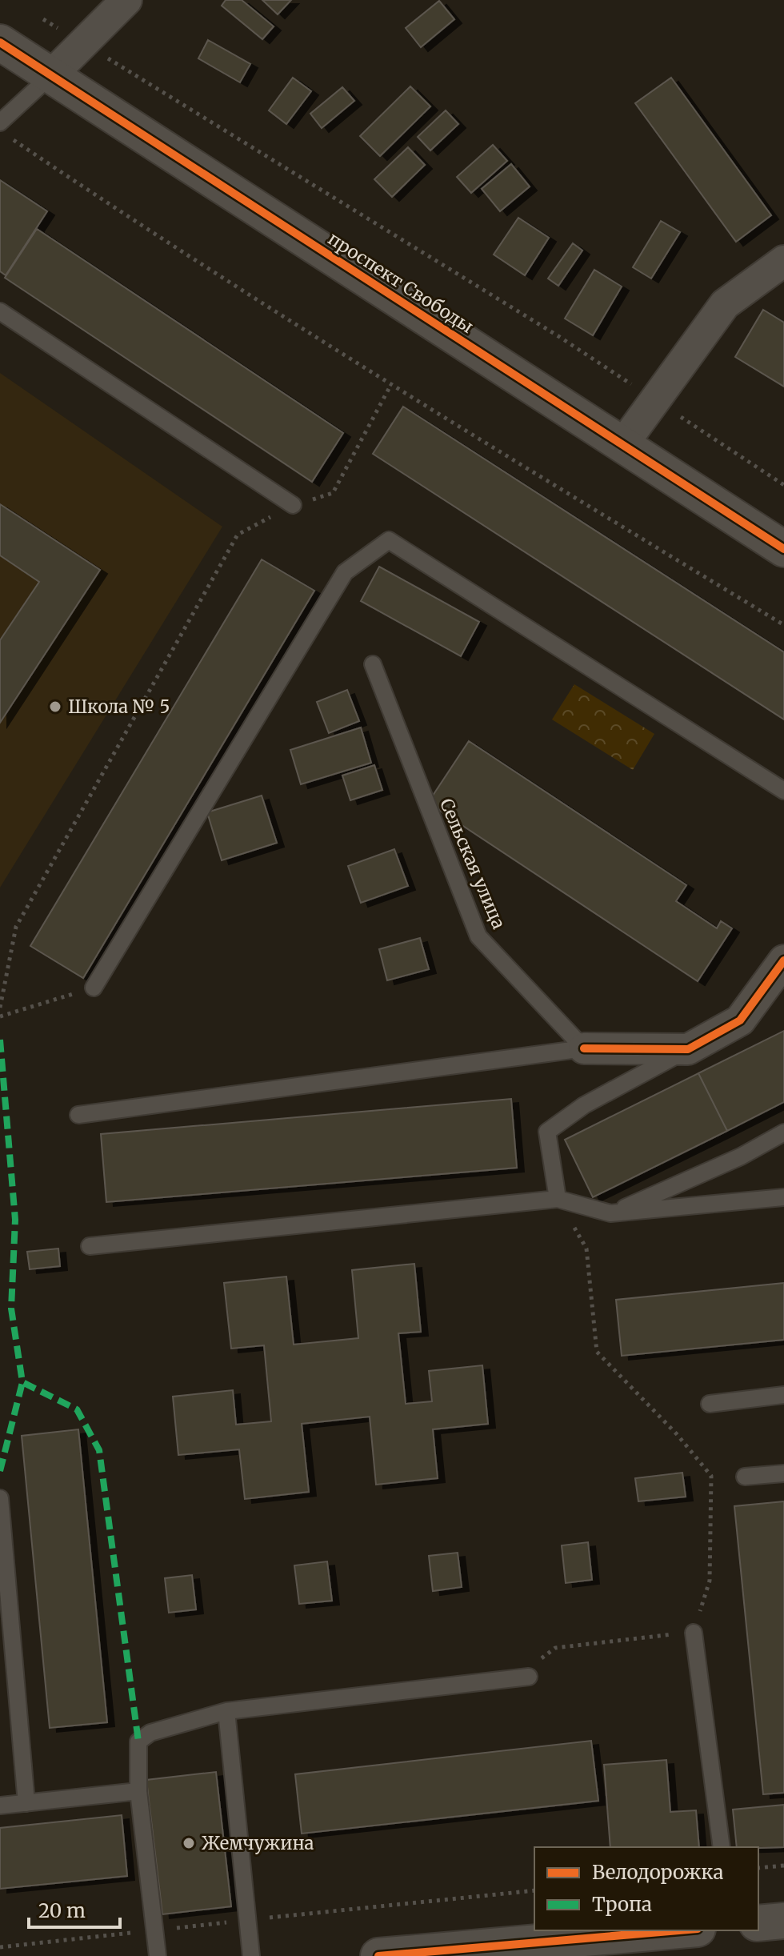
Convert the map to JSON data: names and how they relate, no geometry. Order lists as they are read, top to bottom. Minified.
{"streets":{"street":["проспект Свободы"],"lane":["Сельская улица"]},"places":["Школа № 5","Жемчужина"],"legend":["Велодорожка","Тропа"],"scale_bar":"20 m"}
